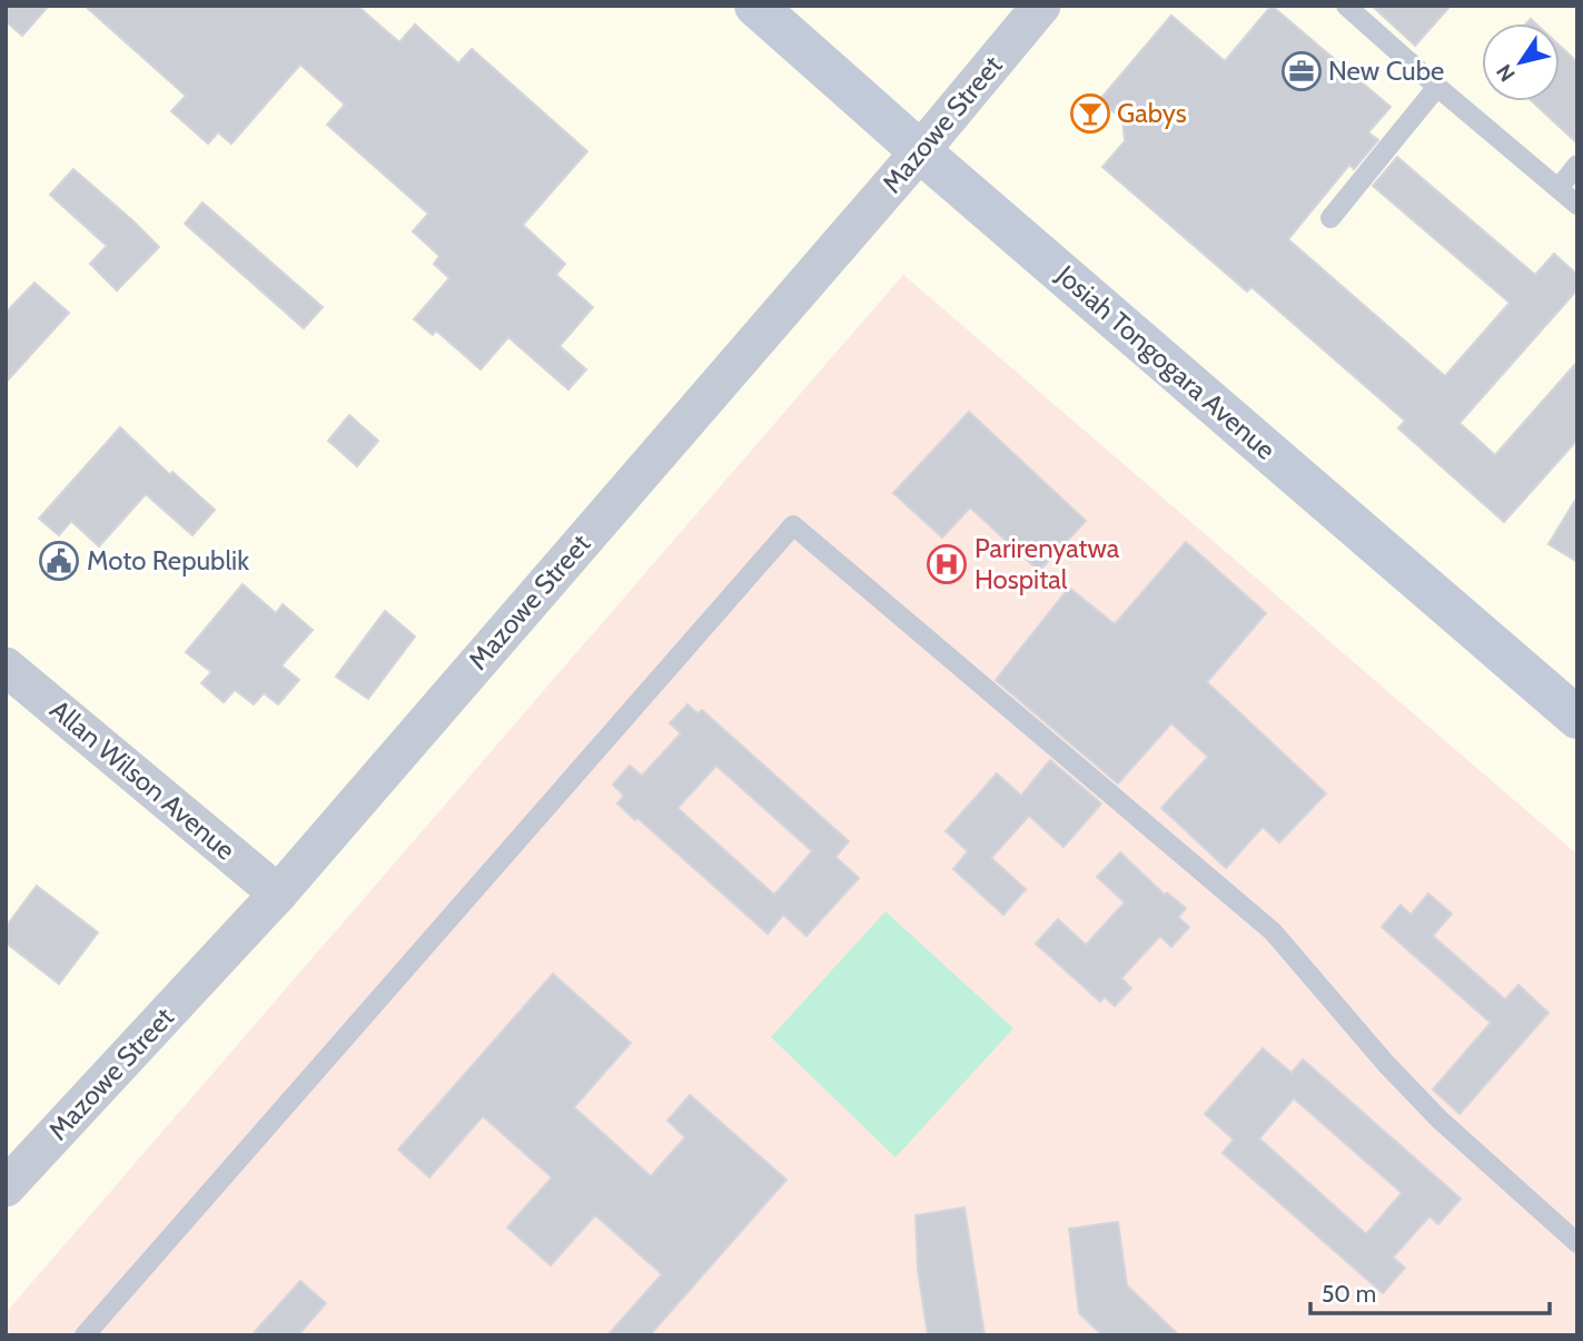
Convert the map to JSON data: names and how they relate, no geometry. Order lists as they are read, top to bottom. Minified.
{"streets":{"main road":["Josiah Tongogara Avenue"],"street":["Mazowe Street","Allan Wilson Avenue"]},"crossings":[["Mazowe Street","Josiah Tongogara Avenue"],["Mazowe Street","Allan Wilson Avenue"]],"places":{"office":["New Cube"],"bar":["Gabys"],"public building":["Moto Republik"],"hospital":["Parirenyatwa Hospital"]},"scale_bar":"50 m","north":"bottom left"}
